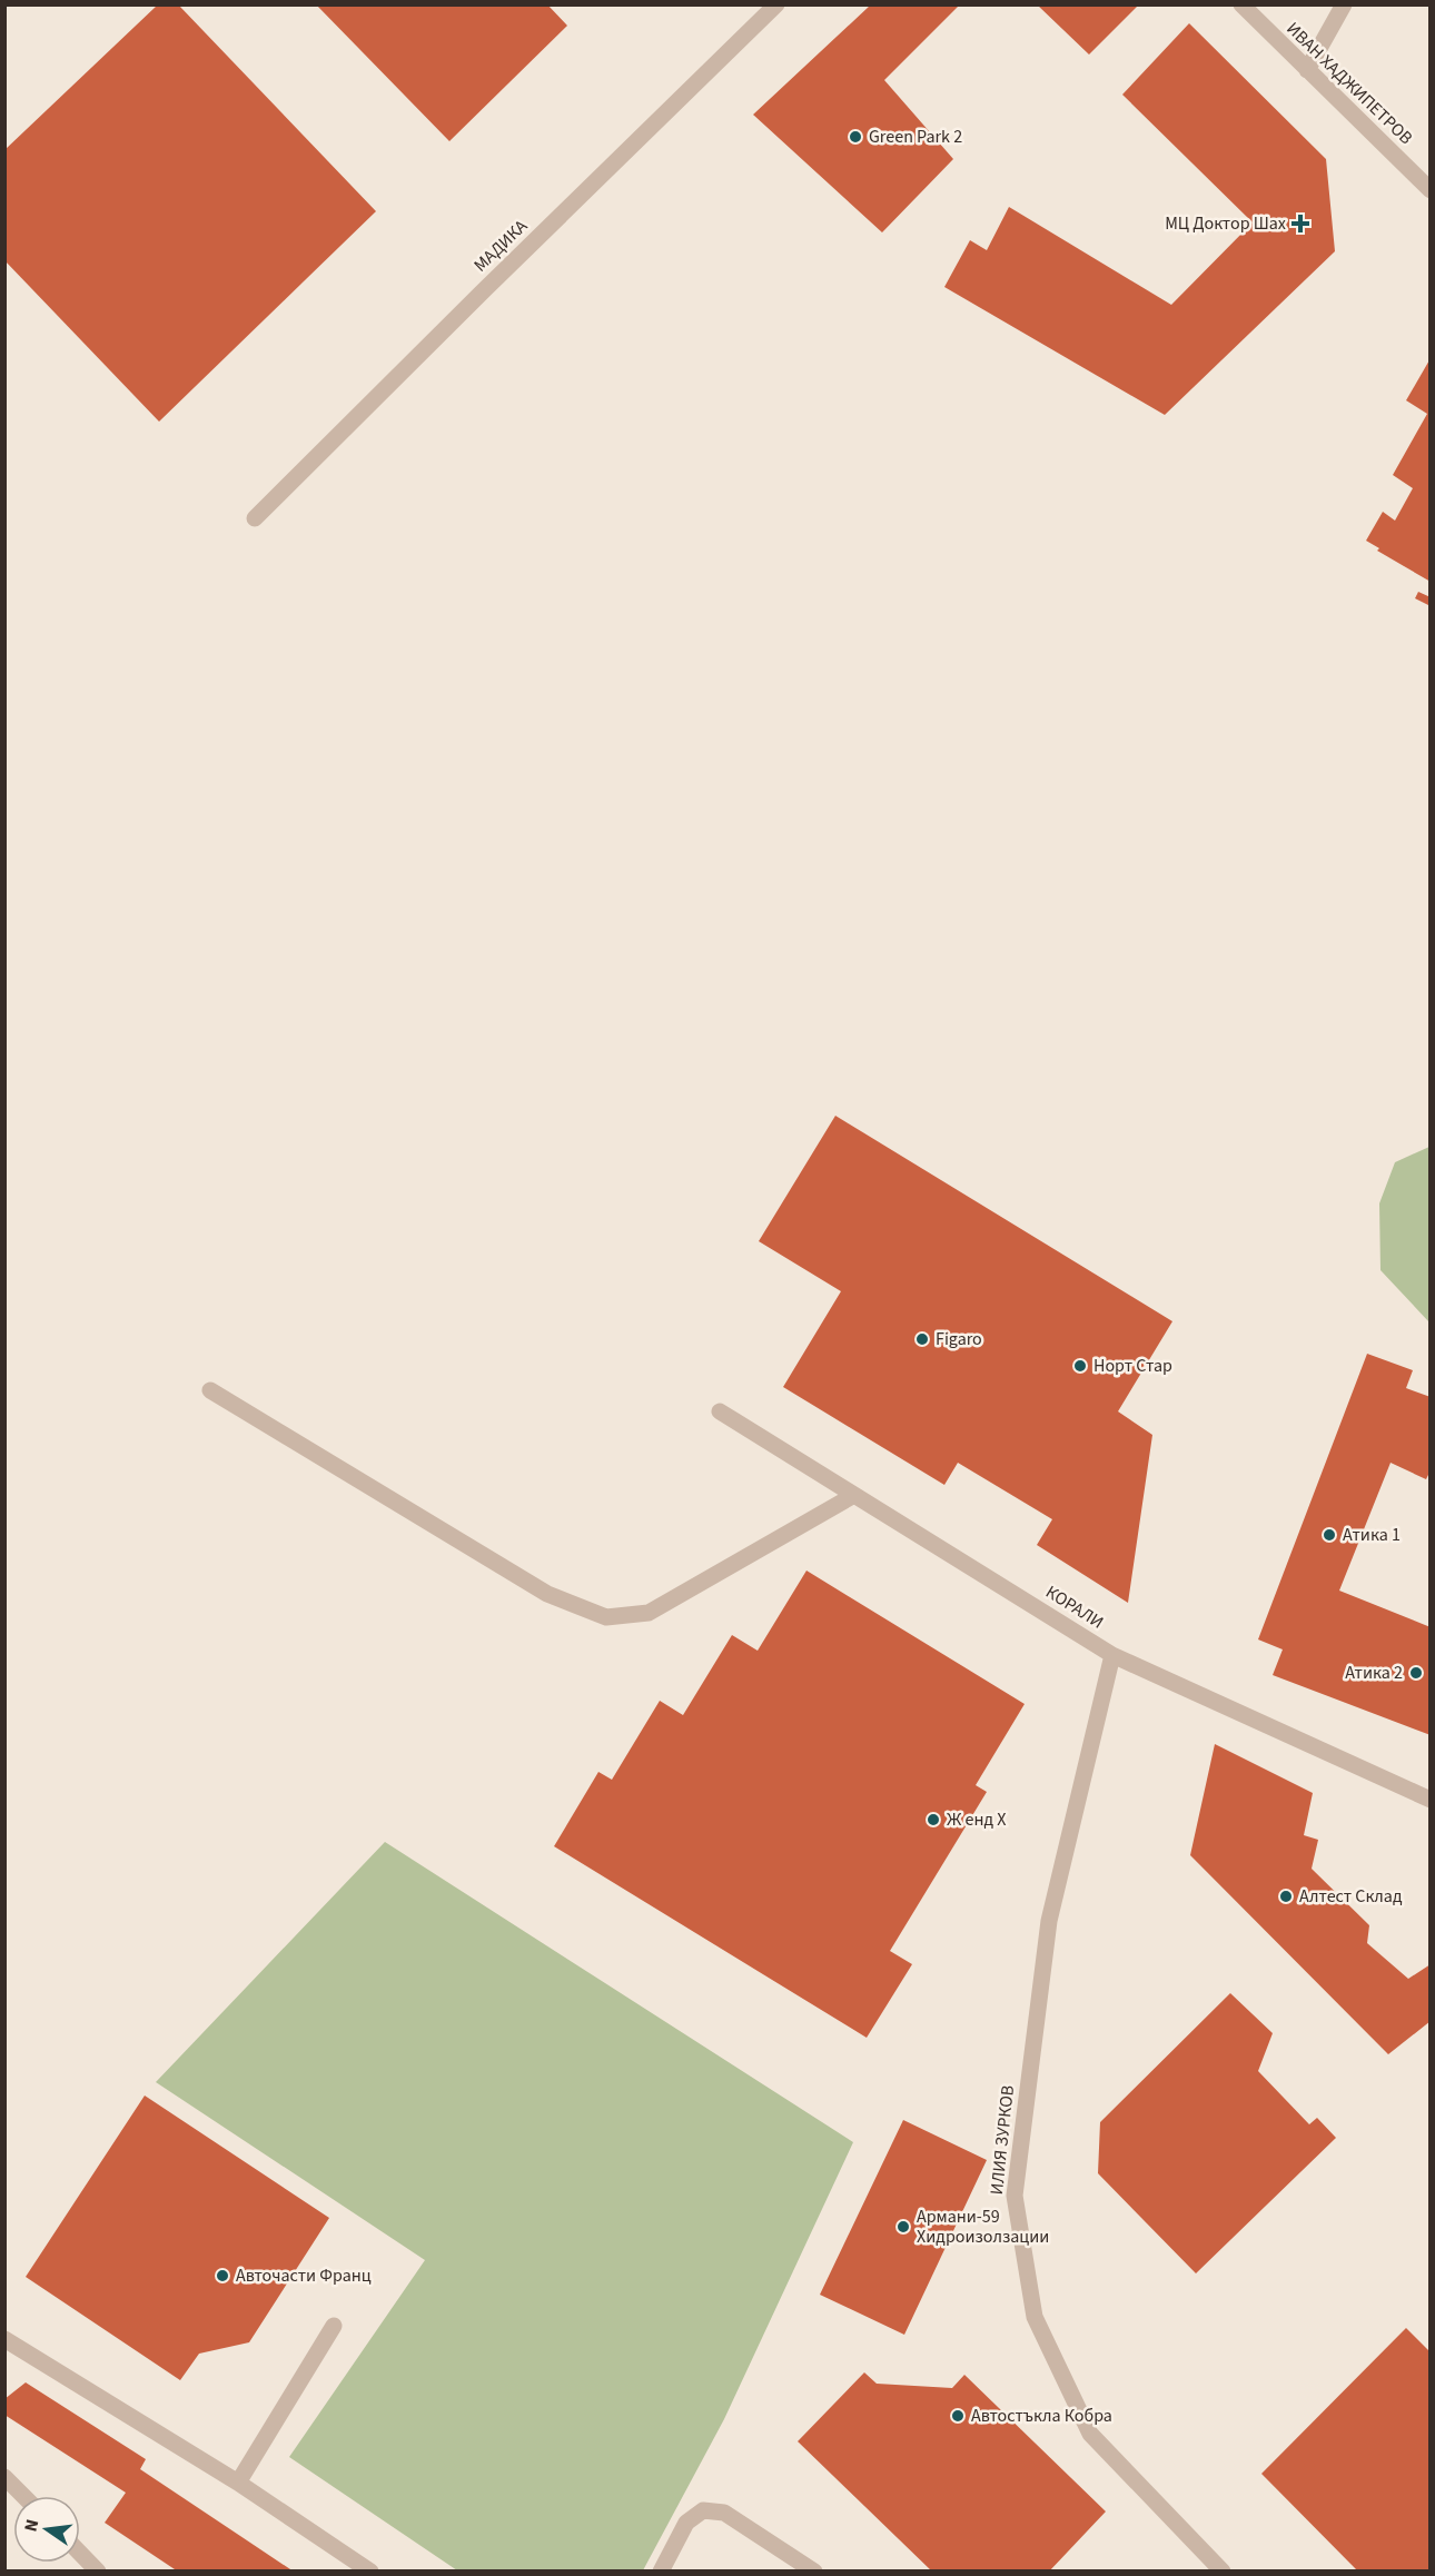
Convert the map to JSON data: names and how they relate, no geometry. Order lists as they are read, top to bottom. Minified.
{"streets":{"street":["ИВАН ХАДЖИПЕТРОВ","МАДИКА","КОРАЛИ","ИЛИЯ ЗУРКОВ"]},"crossings":[["КОРАЛИ","ИЛИЯ ЗУРКОВ"]],"places":{"other":["Green Park 2","Figaro","Норт Стар","Атика 1","Атика 2","Ж енд Х","Алтест Склад","Армани-59 Хидроизолзации","Авточасти Франц","Автостъкла Кобра"],"health":["МЦ Доктор Шах"]},"north":"left"}
